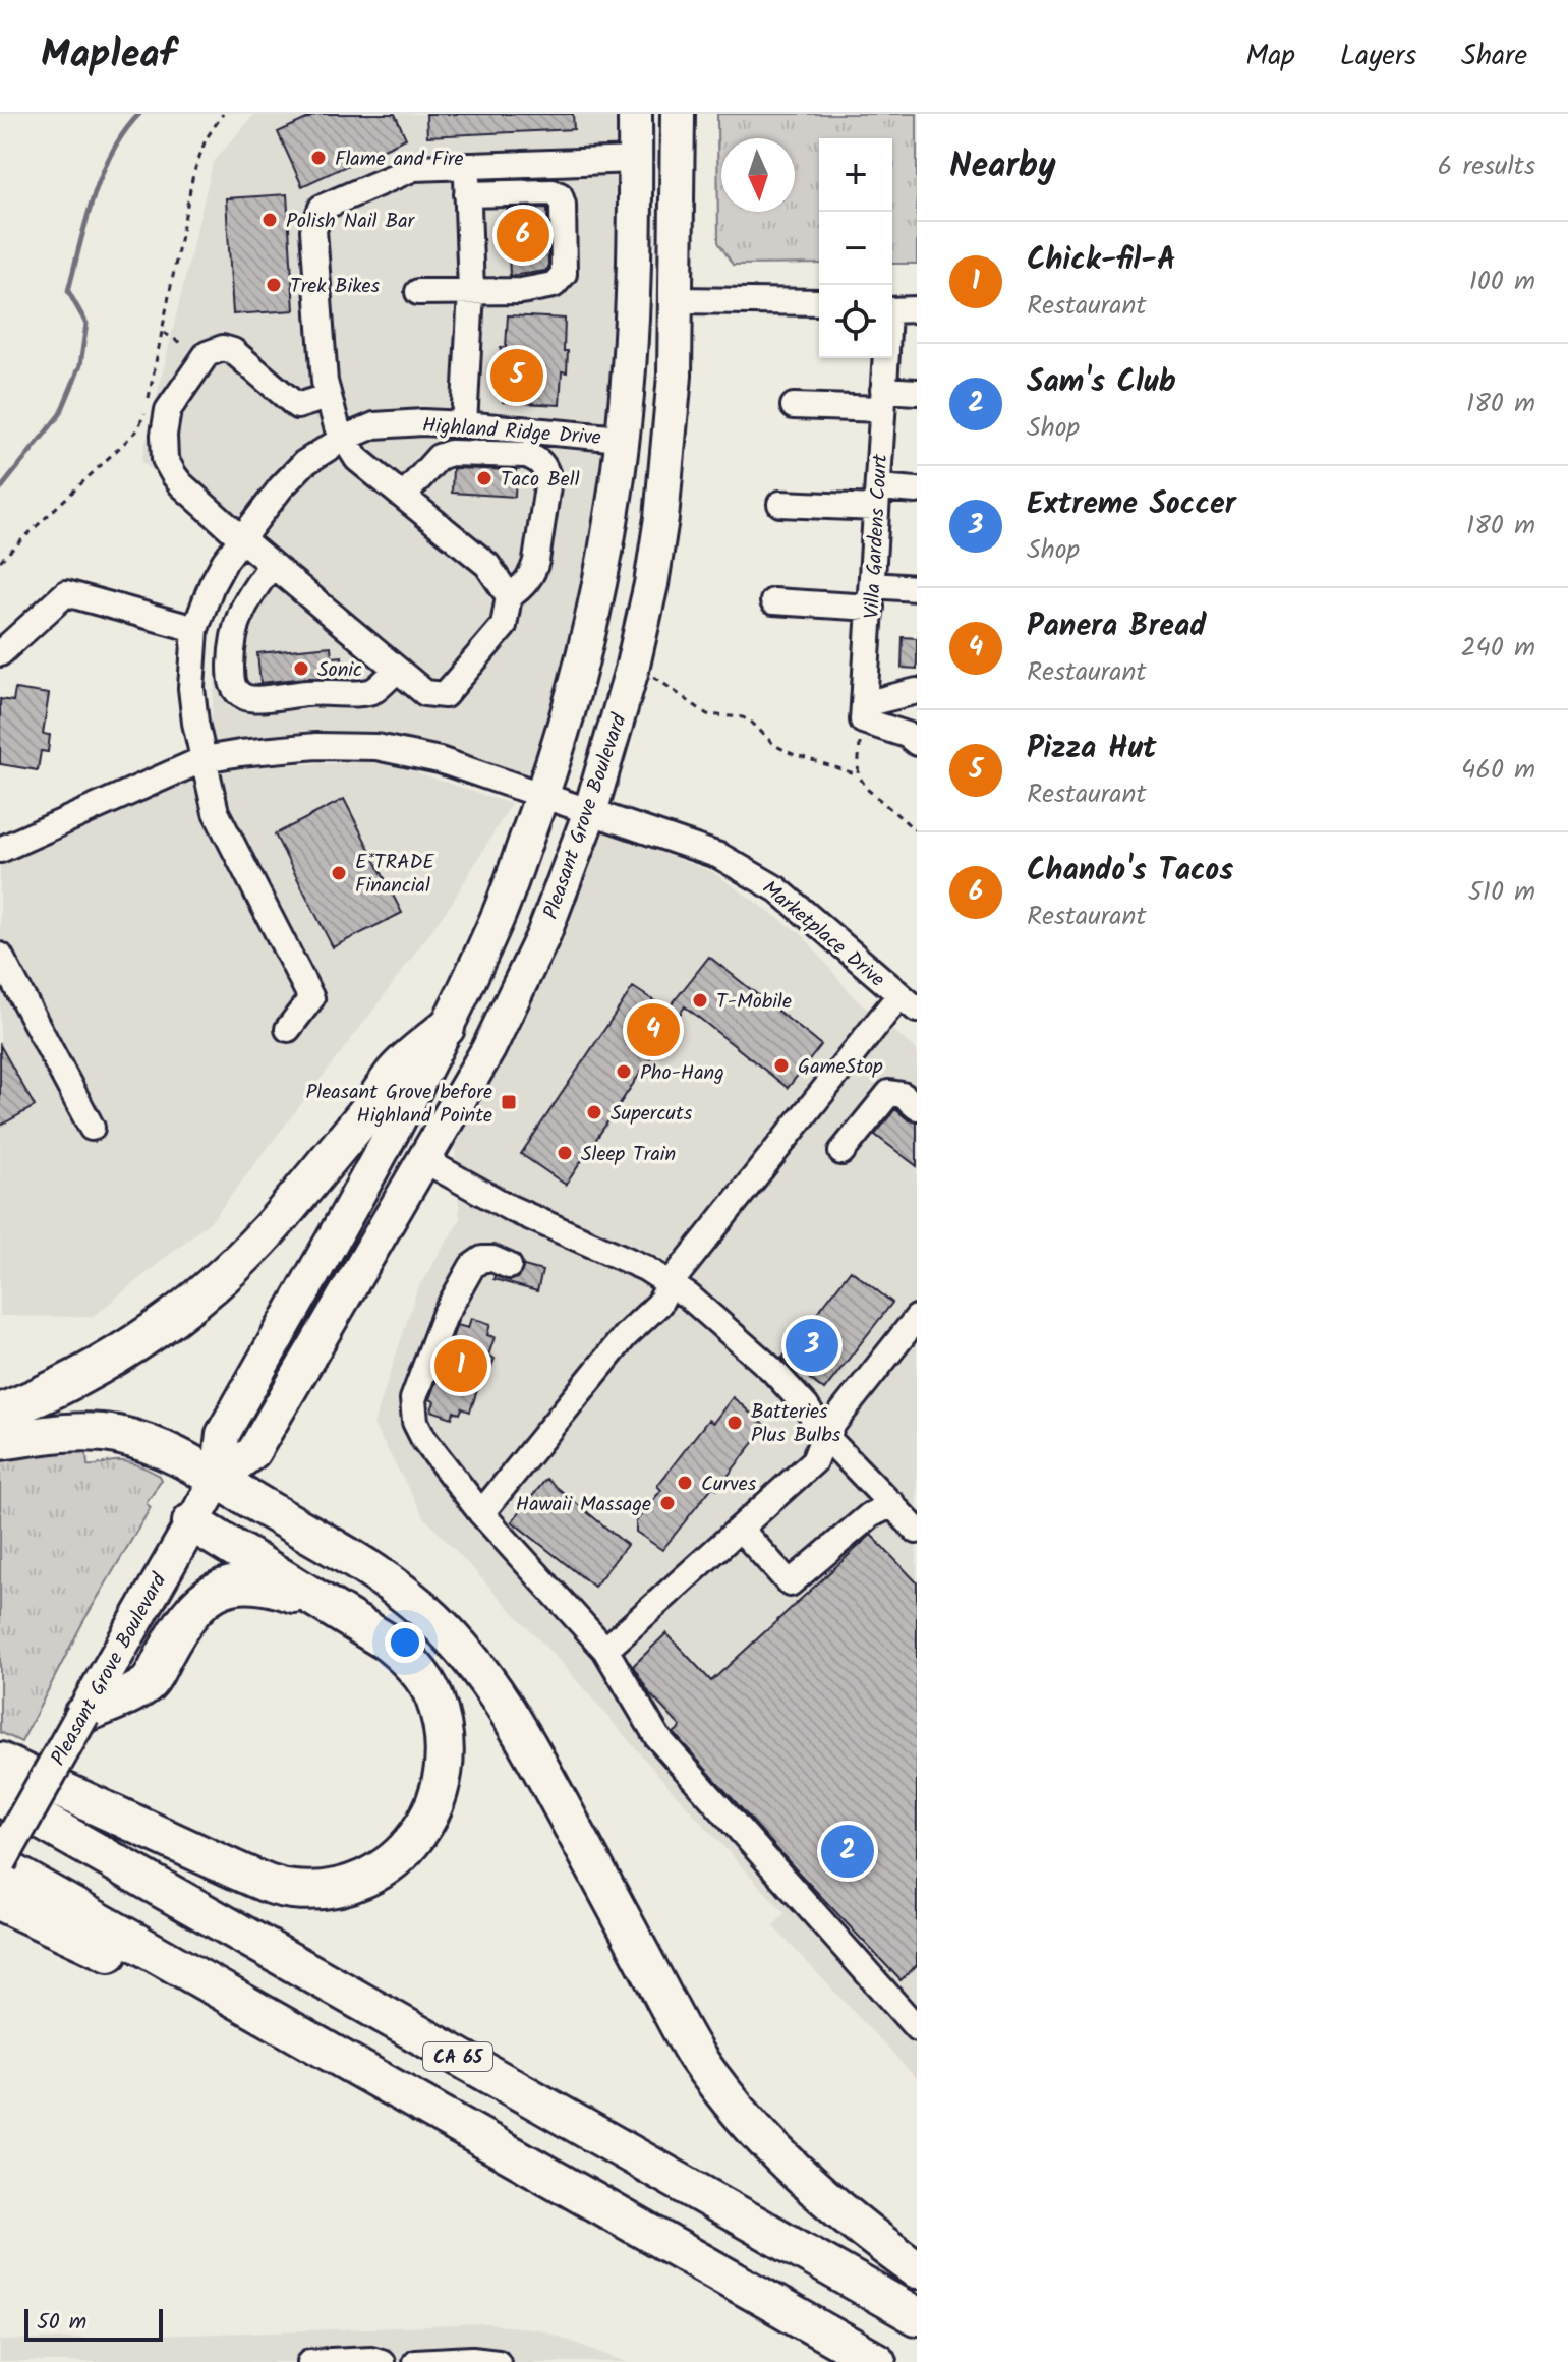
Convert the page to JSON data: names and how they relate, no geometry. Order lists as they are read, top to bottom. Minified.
{"streets":{"highway":["CA 65"],"main road":["Pleasant Grove Boulevard"],"street":["Highland Ridge Drive","Villa Gardens Court","Marketplace Drive"]},"crossings":[["Highland Ridge Drive","Pleasant Grove Boulevard"],["Highland Ridge Drive","Marketplace Drive"],["Pleasant Grove Boulevard","Marketplace Drive"],["Pleasant Grove Boulevard","CA 65"]],"places":{"other":["Flame and Fire","Polish Nail Bar","Trek Bikes","Taco Bell","Sonic","E*TRADE Financial","T-Mobile","GameStop","Pho-Hang","Supercuts","Sleep Train","Batteries Plus Bulbs","Curves","Hawaii Massage"],"transit":["Pleasant Grove before Highland Pointe"]},"scale_bar":"50 m","north":"bottom","page":{"header":"Mapleaf","nav":["Map","Layers","Share"],"heading":["Nearby","6 results"],"map_buttons":["+","−"],"pins":["6","5","4","3","1","2"],"list":[{"mark":"1","name":"Chick-fil-A","note":"Restaurant","value":"100 m"},{"mark":"2","name":"Sam's Club","note":"Shop","value":"180 m"},{"mark":"3","name":"Extreme Soccer","note":"Shop","value":"180 m"},{"mark":"4","name":"Panera Bread","note":"Restaurant","value":"240 m"},{"mark":"5","name":"Pizza Hut","note":"Restaurant","value":"460 m"},{"mark":"6","name":"Chando's Tacos","note":"Restaurant","value":"510 m"}],"scale":"50 m"}}
